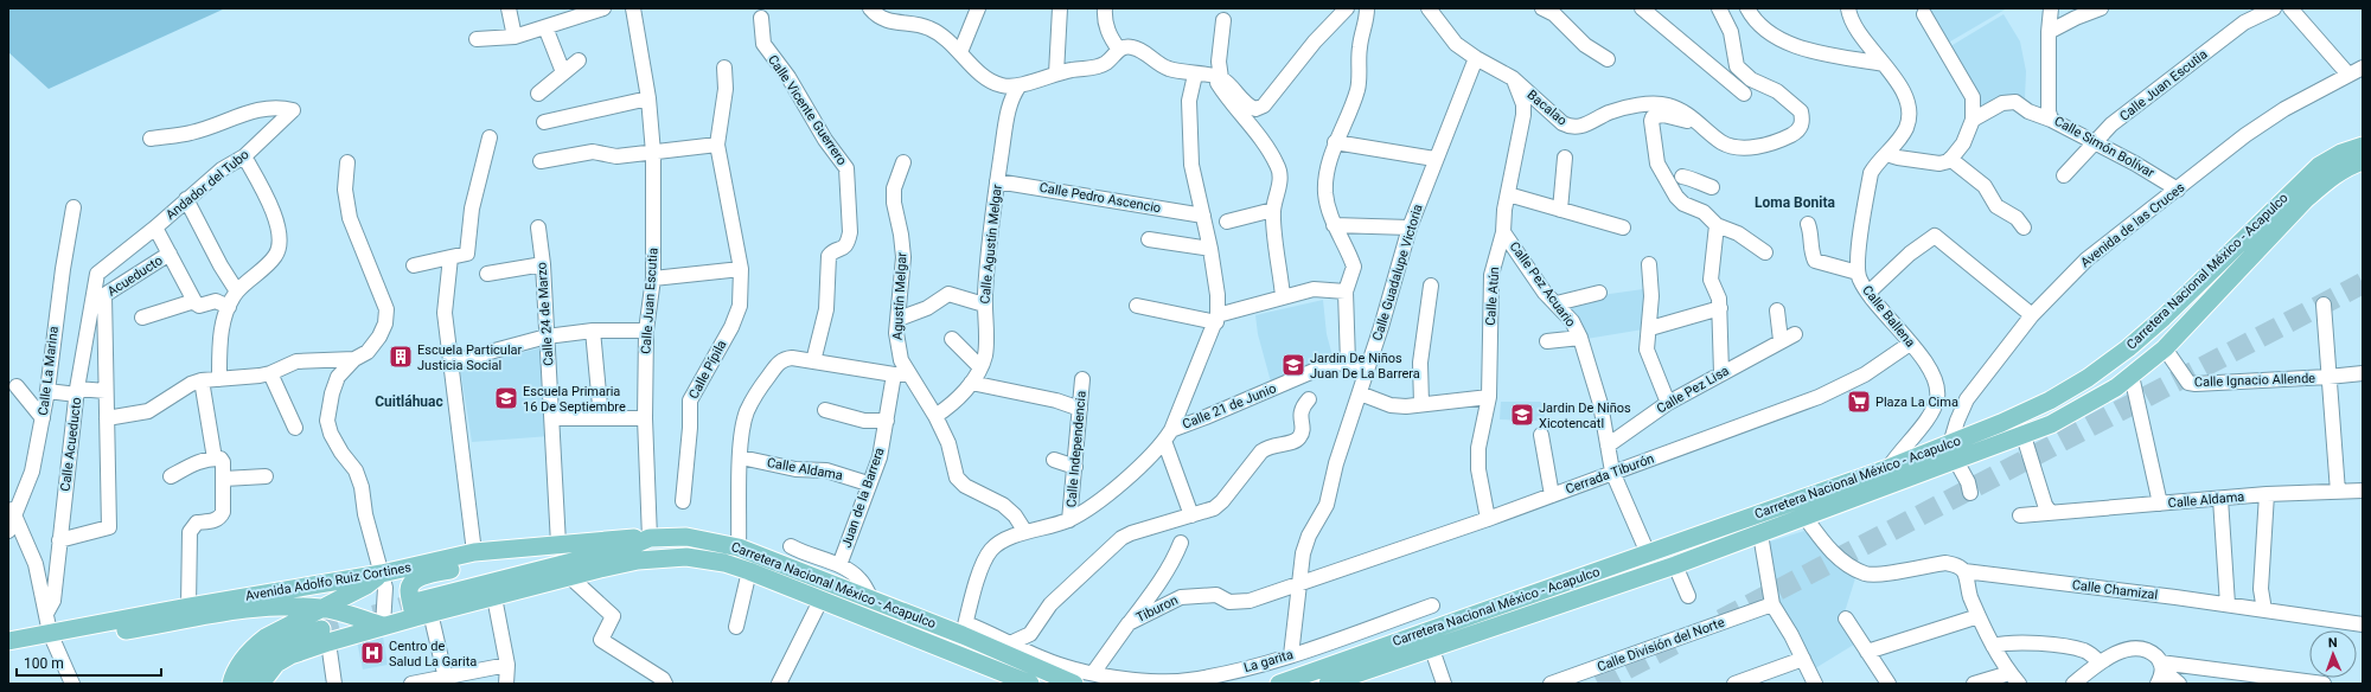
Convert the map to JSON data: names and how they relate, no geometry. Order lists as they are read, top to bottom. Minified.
{"streets":{"main road":["Carretera Nacional México - Acapulco","Avenida Adolfo Ruiz Cortines"],"street":["Calle Juan Escutia","Bacalao","Calle Vicente Guerrero","Calle Simón Bolívar","Andador del Tubo","Calle Pedro Ascencio","Avenida de las Cruces","Calle Agustín Melgar","Calle Guadalupe Victoria","Acueducto","Calle Pez Acuario","Agustín Melgar","Calle Atún","Calle 24 de Marzo","Calle Ballena","Calle Pípila","Calle La Marina","Calle Ignacio Allende","Calle Pez Lisa","Calle 21 de Junio","Calle Acueducto","Calle Independencia","Calle Aldama","Cerrada Tiburón","Juan de la Barrera","Calle Chamizal","Tiburon","Calle División del Norte","La garita"]},"crossings":[["Calle Juan Escutia","Calle Simón Bolívar"],["Calle Juan Escutia","Carretera Nacional México - Acapulco"],["Calle Juan Escutia","Avenida Adolfo Ruiz Cortines"],["Bacalao","Calle Guadalupe Victoria"],["Bacalao","Calle Atún"],["Calle Simón Bolívar","Avenida de las Cruces"],["Andador del Tubo","Calle Acueducto"],["Calle Pedro Ascencio","Calle Agustín Melgar"],["Avenida de las Cruces","Carretera Nacional México - Acapulco"],["Carretera Nacional México - Acapulco","Calle Pez Acuario"],["Carretera Nacional México - Acapulco","Calle Ballena"],["Carretera Nacional México - Acapulco","Calle Ignacio Allende"],["Carretera Nacional México - Acapulco","Avenida Adolfo Ruiz Cortines"],["Carretera Nacional México - Acapulco","Calle Chamizal"],["Carretera Nacional México - Acapulco","La garita"],["Calle Guadalupe Victoria","Calle 21 de Junio"],["Calle Guadalupe Victoria","Cerrada Tiburón"],["Calle Guadalupe Victoria","Tiburon"],["Calle Guadalupe Victoria","La garita"],["Calle Pez Acuario","Calle Atún"],["Calle Pez Acuario","Calle Pez Lisa"],["Calle Pez Acuario","Cerrada Tiburón"],["Agustín Melgar","Juan de la Barrera"],["Calle Atún","Cerrada Tiburón"],["Calle 24 de Marzo","Avenida Adolfo Ruiz Cortines"],["Calle Ballena","Cerrada Tiburón"],["Calle Aldama","Juan de la Barrera"],["Cerrada Tiburón","Tiburon"],["Tiburon","La garita"]],"districts":["Loma Bonita","Cuitláhuac"],"places":{"building":["Escuela Particular Justicia Social"],"school or university":["Jardin De Niños Juan De La Barrera","Escuela Primaria 16 De Septiembre","Jardin De Niños Xicotencatl"],"supermarket":["Plaza La Cima"],"hospital":["Centro de Salud La Garita"]},"scale_bar":"100 m","north":"top"}
